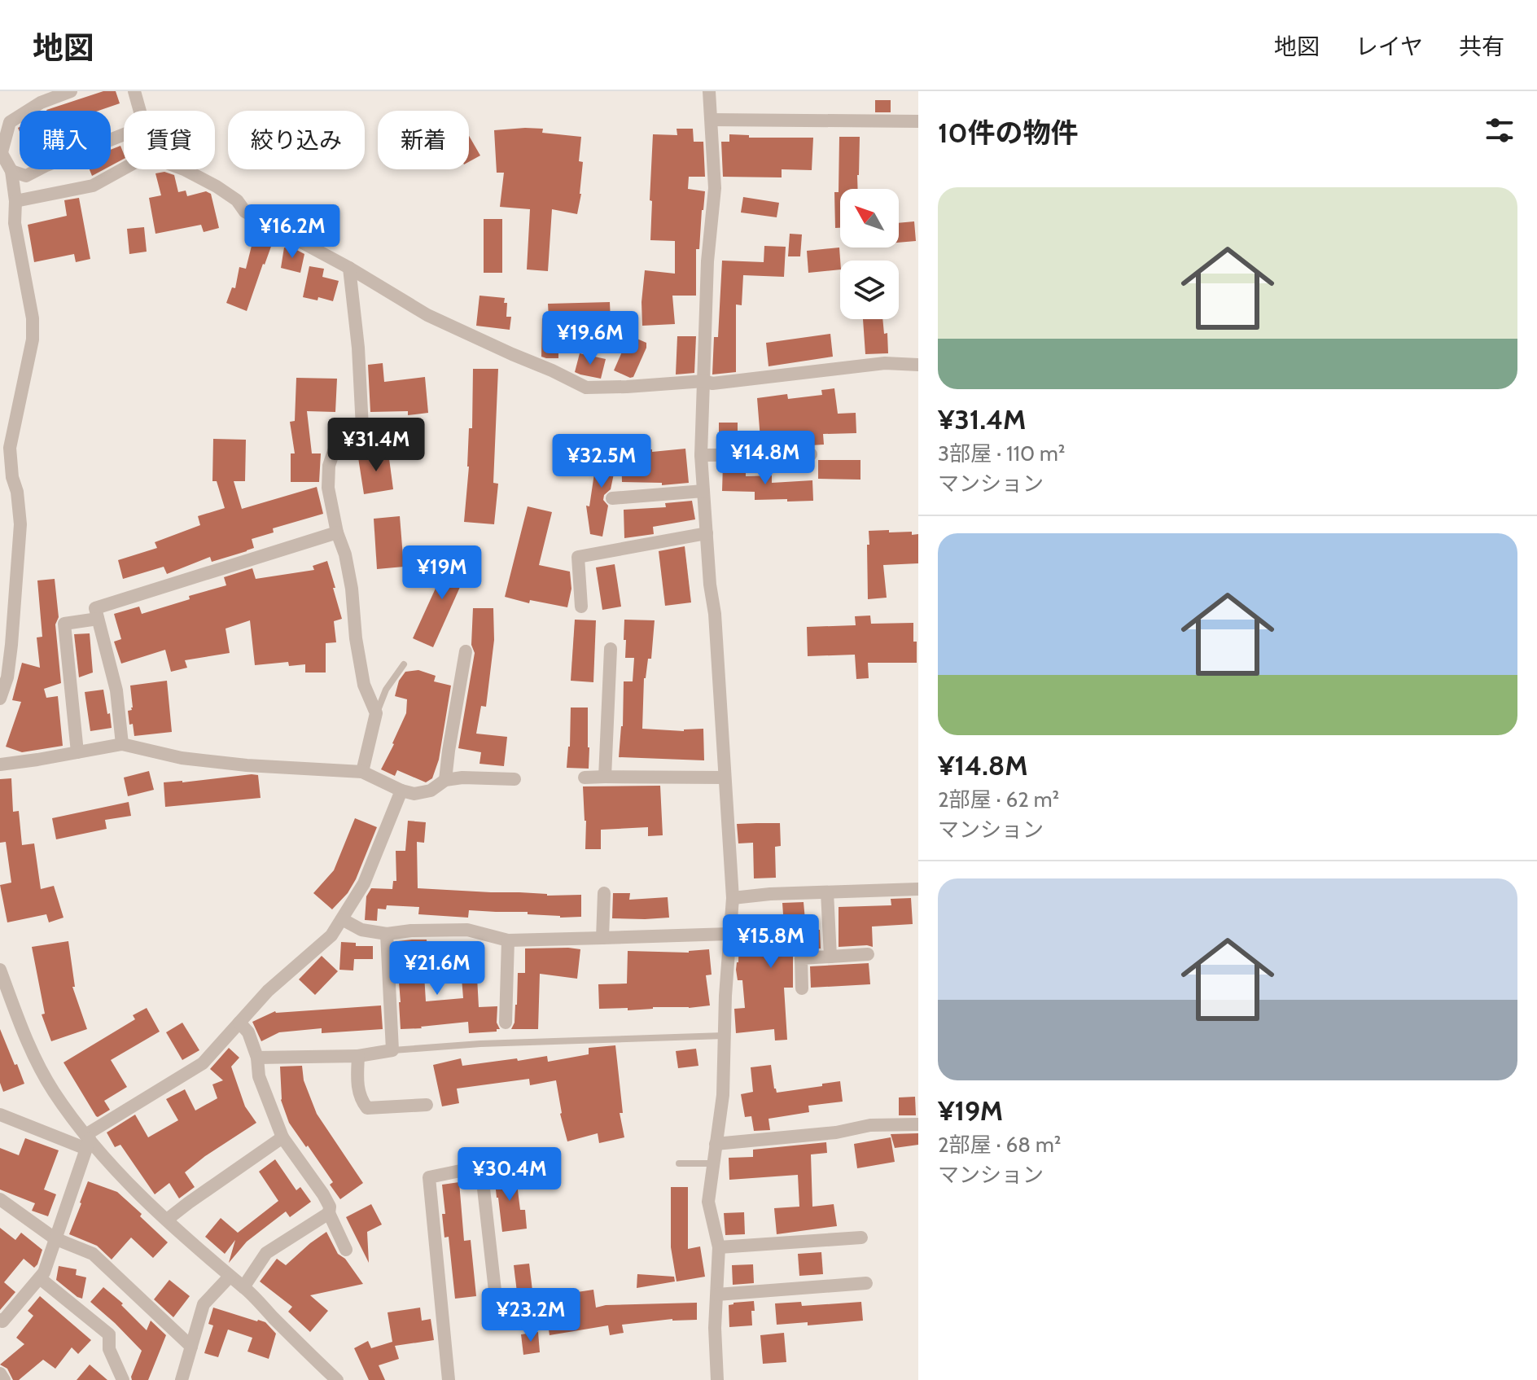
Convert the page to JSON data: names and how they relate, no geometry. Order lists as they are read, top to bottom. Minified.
{"north":"top left","page":{"header":"地図","nav":["地図","レイヤ","共有"],"heading":"10件の物件","chip":["購入","賃貸","絞り込み","新着"],"list":[{"name":"¥31.4M","note":"3部屋 · 110 m² · マンション"},{"name":"¥14.8M","note":"2部屋 · 62 m² · マンション"},{"name":"¥19M","note":"2部屋 · 68 m² · マンション"}],"price":["¥16.2M","¥19.6M","¥31.4M","¥14.8M","¥32.5M","¥19M","¥15.8M","¥21.6M","¥30.4M","¥23.2M"]}}
